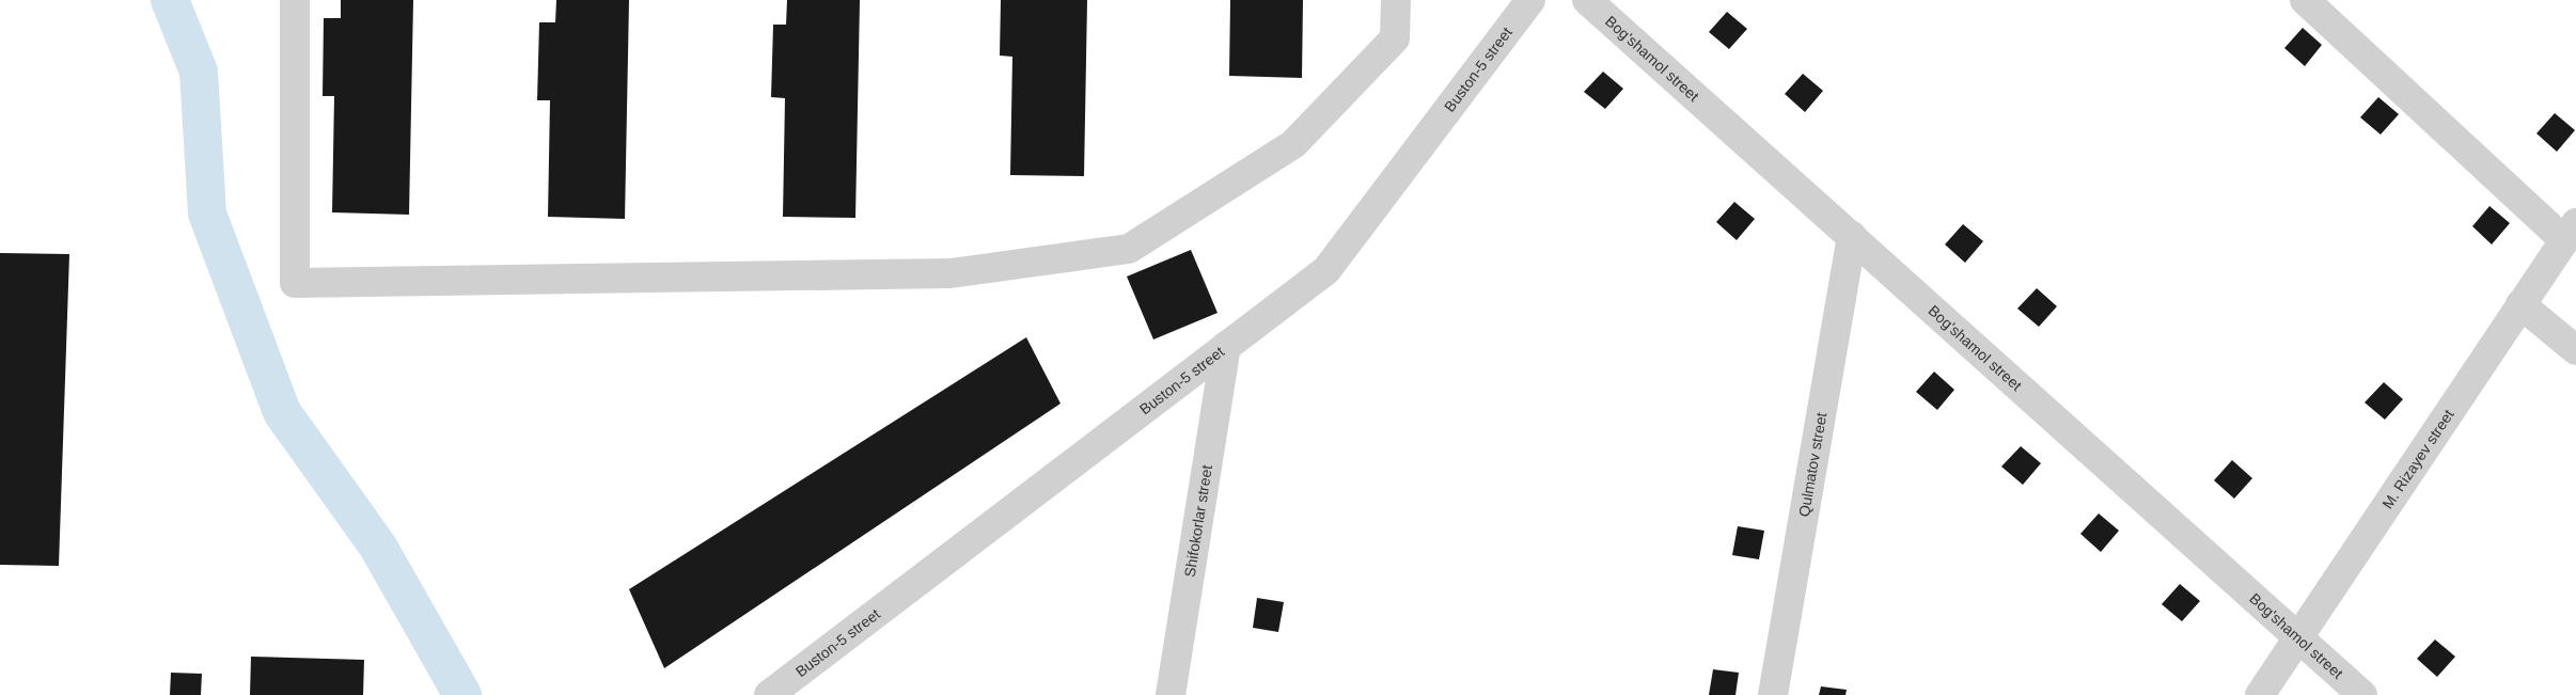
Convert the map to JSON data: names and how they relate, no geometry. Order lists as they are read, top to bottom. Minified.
{"streets":{"street":["Bog'shamol street","Buston-5 street","M. Rizayev street","Qulmatov street","Shifokorlar street"]},"crossings":[["Bog'shamol street","M. Rizayev street"],["Bog'shamol street","Qulmatov street"],["Buston-5 street","Shifokorlar street"]]}
